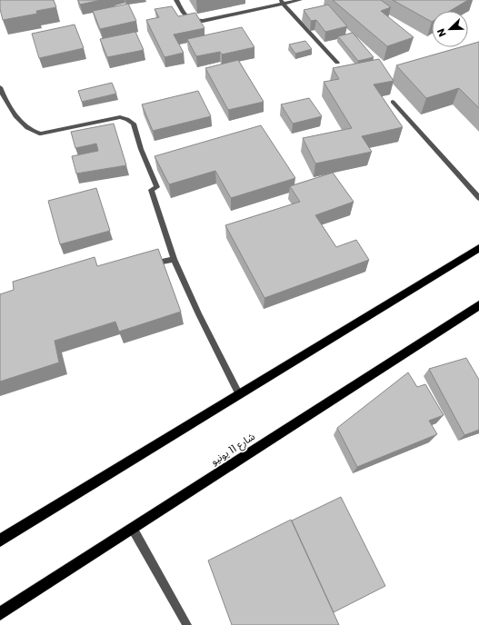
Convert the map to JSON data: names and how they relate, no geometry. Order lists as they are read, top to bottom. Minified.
{"streets":{"highway":["شارع 11 يونيو"]},"north":"bottom left"}
